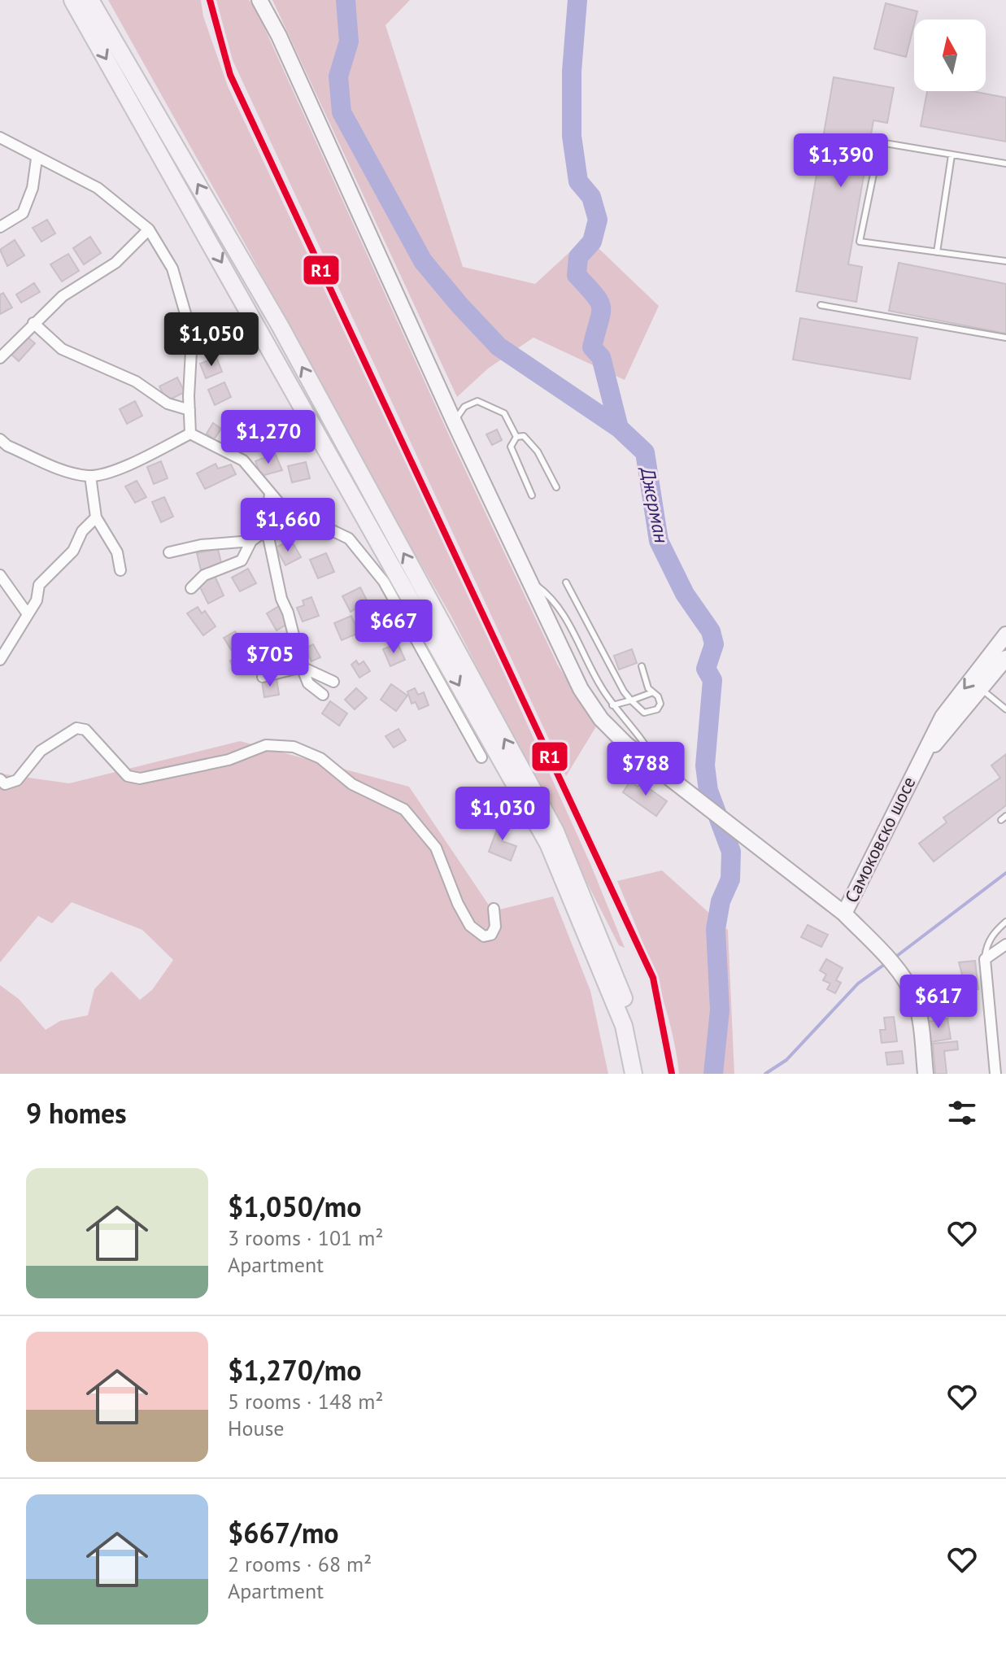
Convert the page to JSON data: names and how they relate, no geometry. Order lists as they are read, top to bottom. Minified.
{"streets":{"main road":["Самоковско шосе"]},"water":["Джерман"],"lines":["transit line R1"],"north":"top","page":{"price":["$1,390","$1,050","$1,270","$1,660","$667","$705","$788","$1,030","$617"],"heading":"9 homes","list":[{"name":"$1,050/mo","note":"3 rooms · 101 m² · Apartment"},{"name":"$1,270/mo","note":"5 rooms · 148 m² · House"},{"name":"$667/mo","note":"2 rooms · 68 m² · Apartment"}]}}
